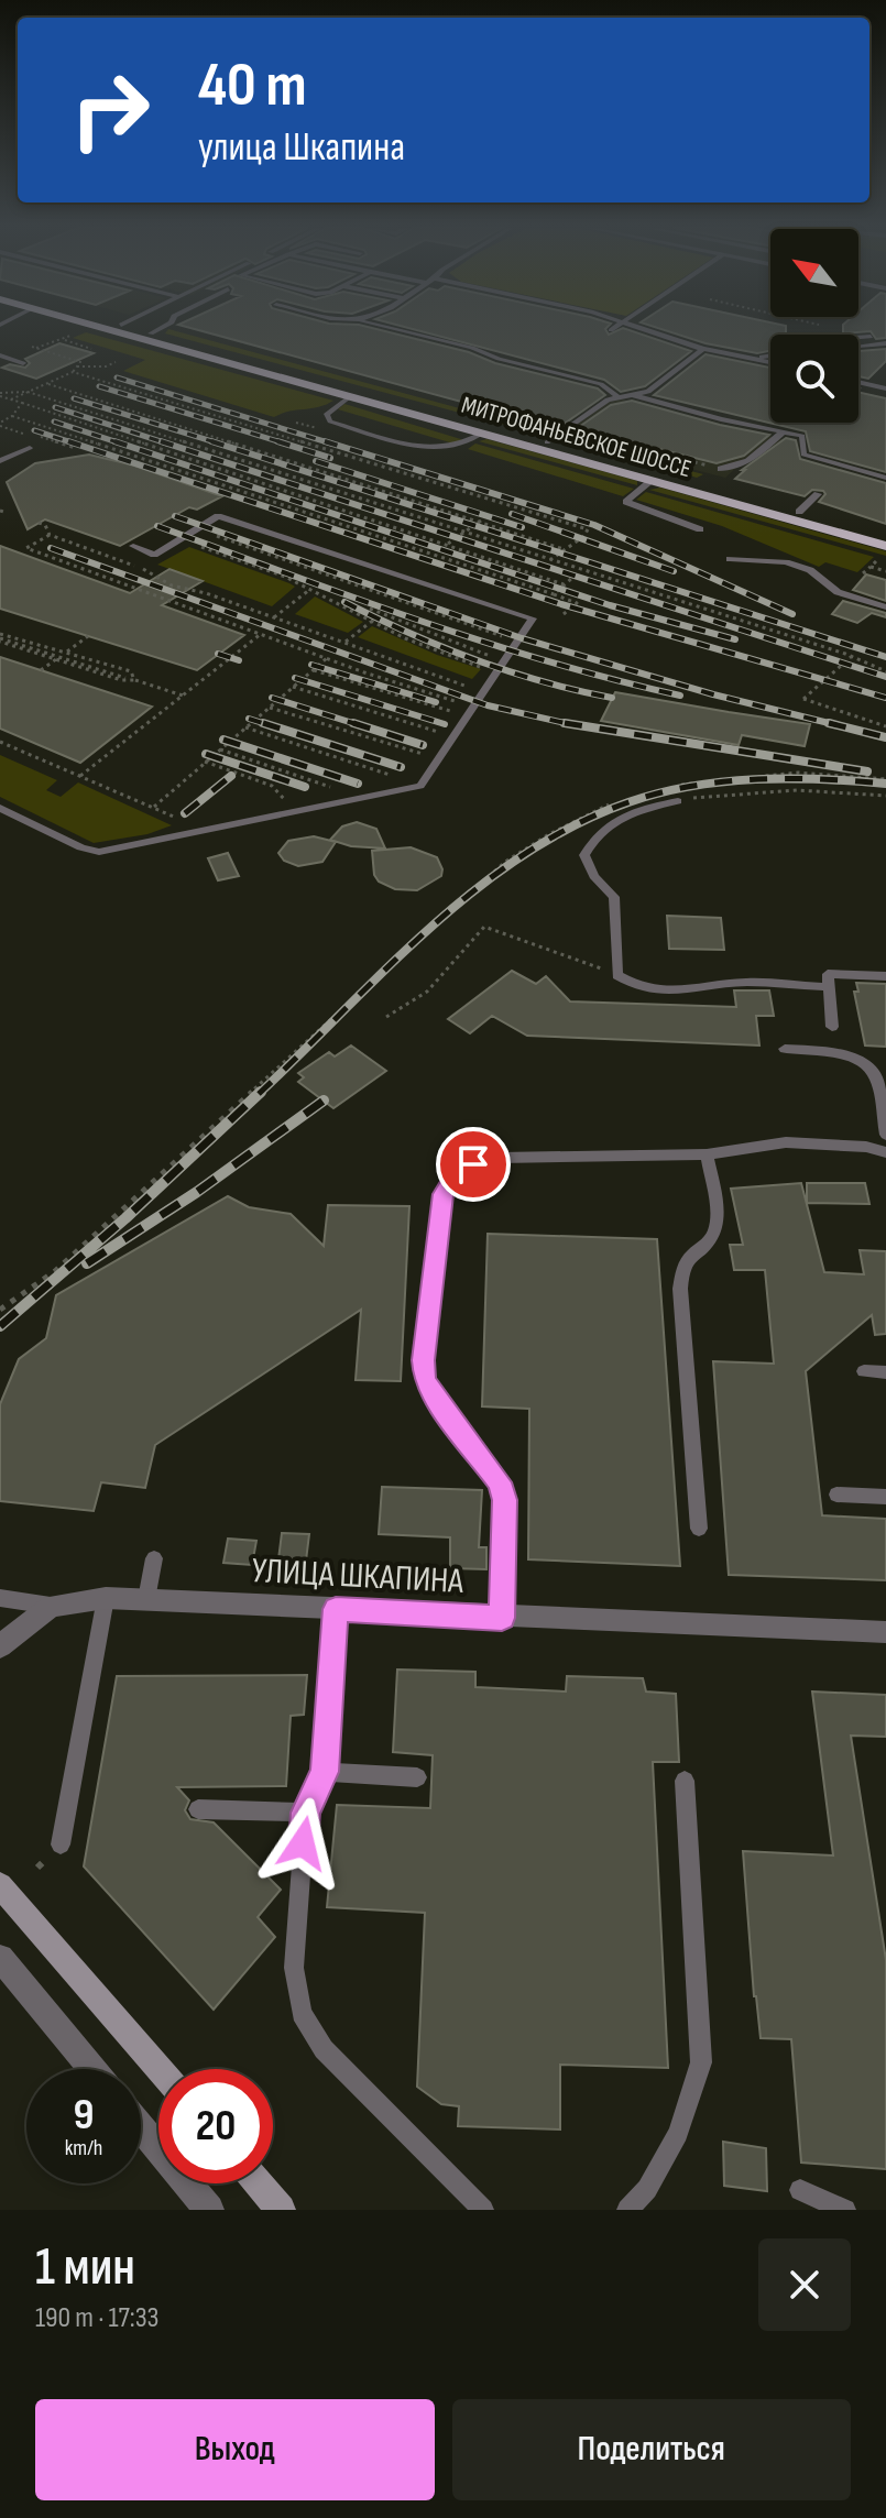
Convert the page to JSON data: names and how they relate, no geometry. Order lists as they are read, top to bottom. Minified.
{"streets":{"main road":["МИТРОФАНЬЕВСКОЕ ШОССЕ"],"street":["УЛИЦА ШКАПИНА"]},"north":"top left","page":{"turn":["40 m","улица Шкапина"],"speed":"9 km/h","limit":"20","heading":["1 мин","190 m · 17:33"],"buttons":["Выход","Поделиться"]}}
